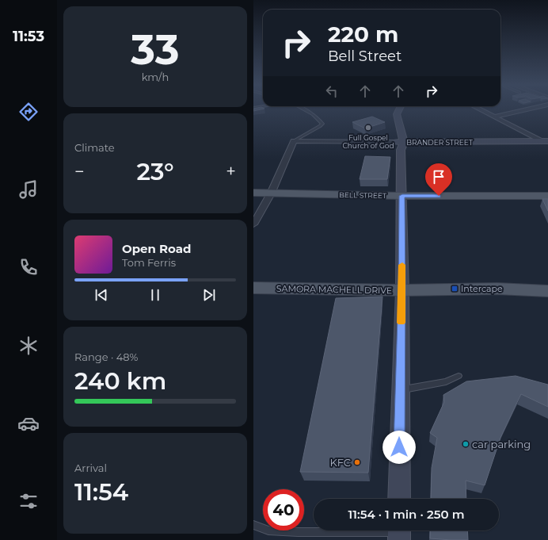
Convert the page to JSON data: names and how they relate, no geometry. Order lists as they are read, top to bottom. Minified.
{"streets":{"main road":["BELL STREET","SAMORA MACHELL DRIVE"],"street":["BRANDER STREET"]},"places":{"other":["Full Gospel Church of God","car parking","KFC"],"transit":["Intercape"]},"page":{"tabs":"11:53","tile":[["33","km/h"],"Climate",["Range · 48%","240 km"],["Arrival","11:54"]],"turn":["220 m","Bell Street"],"heat":["−","23°","+"],"song":["Open Road","Tom Ferris"],"limit":"40","trip":"11:54 · 1 min · 250 m"}}
